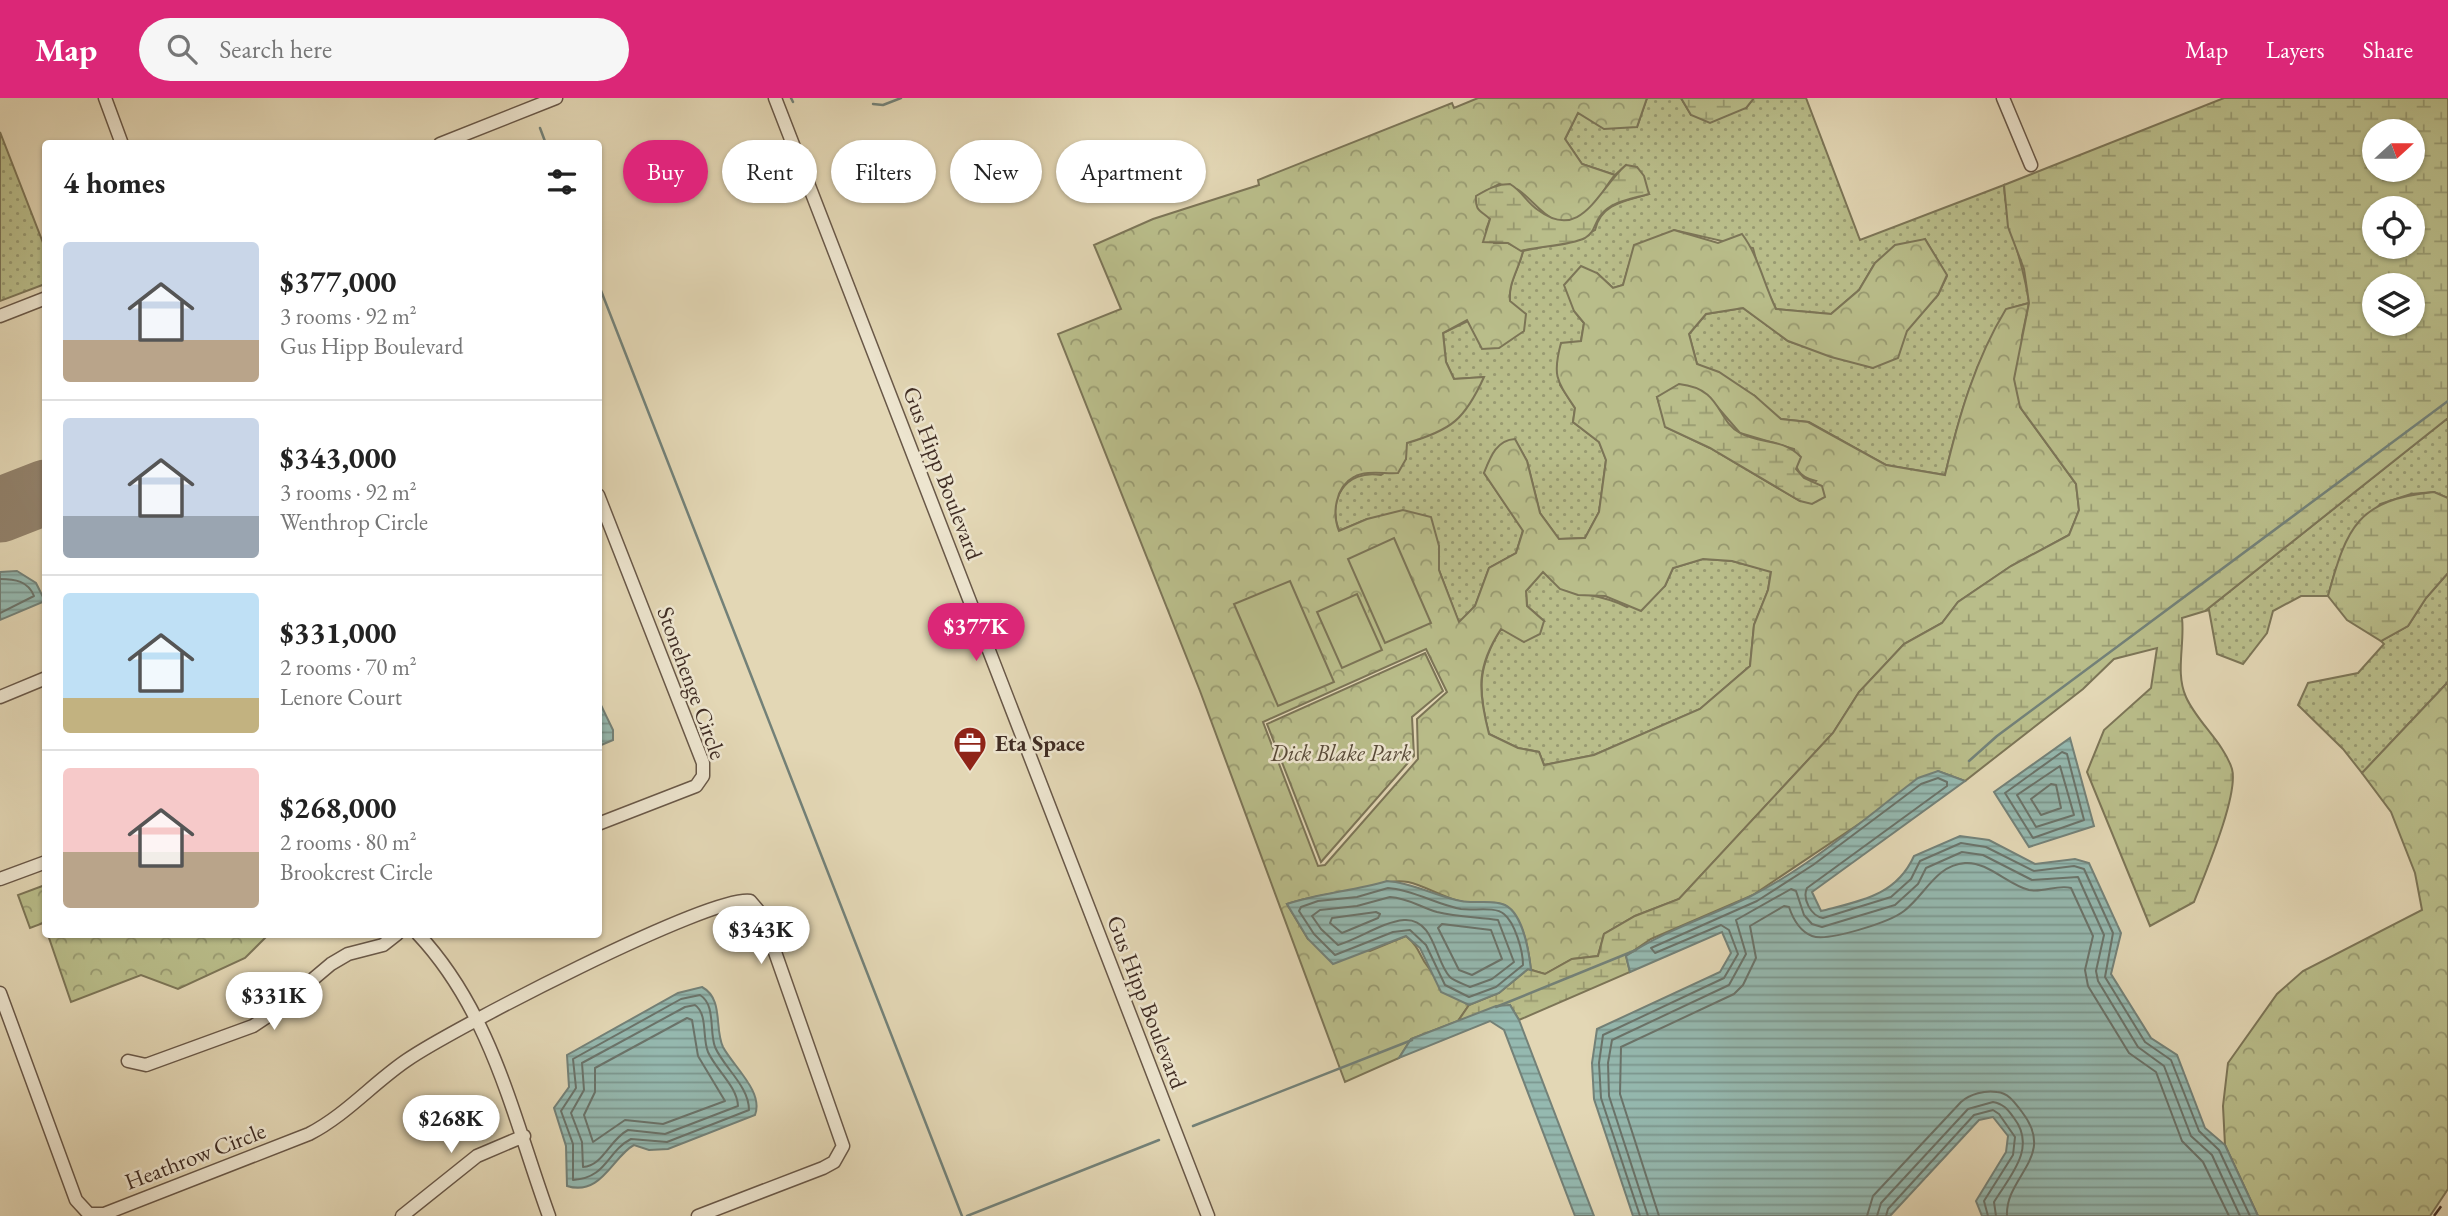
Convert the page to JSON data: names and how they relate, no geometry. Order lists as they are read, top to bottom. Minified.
{"streets":{"street":["Gus Hipp Boulevard","Stonehenge Circle","Heathrow Circle"]},"parks":["Dick Blake Park"],"places":{"office":["Eta Space"]},"north":"right","page":{"header":"Map","search":"Search here","nav":["Map","Layers","Share"],"chip":["Buy","Rent","Filters","New","Apartment"],"heading":"4 homes","list":[{"name":"$377,000","note":"3 rooms · 92 m² · Gus Hipp Boulevard"},{"name":"$343,000","note":"3 rooms · 92 m² · Wenthrop Circle"},{"name":"$331,000","note":"2 rooms · 70 m² · Lenore Court"},{"name":"$268,000","note":"2 rooms · 80 m² · Brookcrest Circle"}],"price":["$377K","$343K","$331K","$268K"]}}
